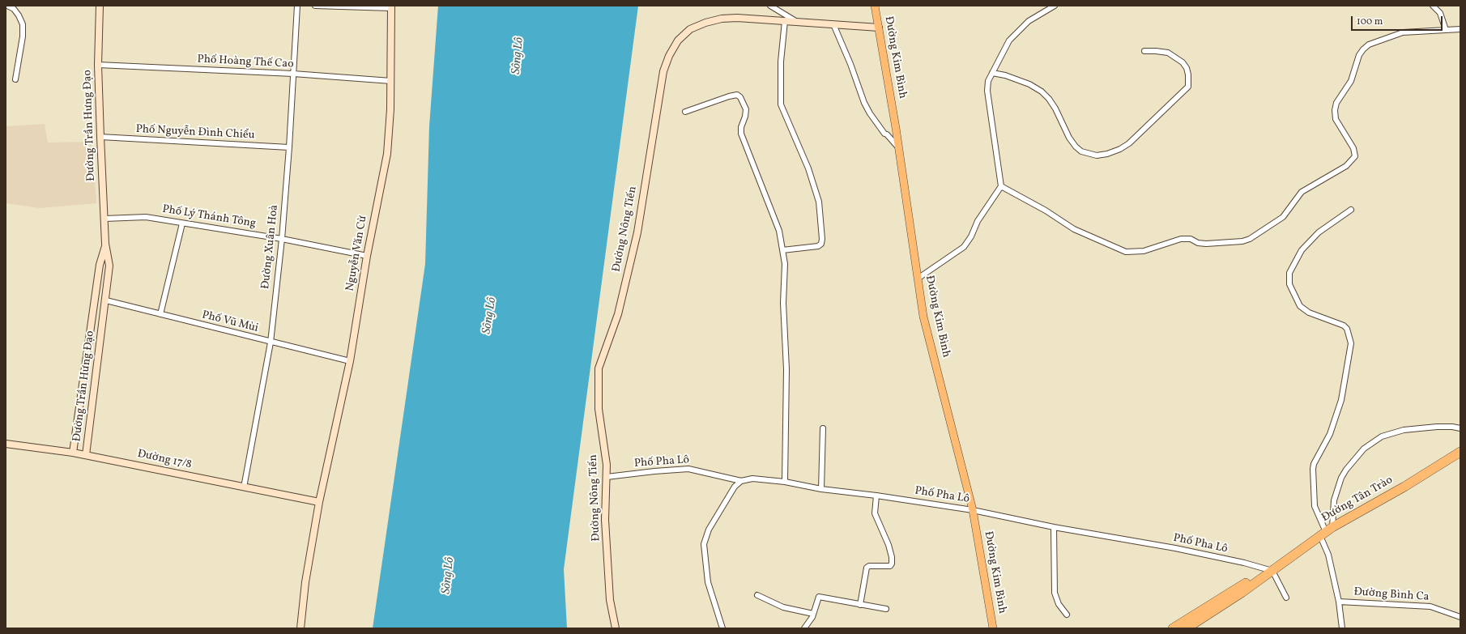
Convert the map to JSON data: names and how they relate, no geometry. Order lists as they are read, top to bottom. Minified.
{"streets":{"highway":["Đường Tân Trào"],"main road":["Đường Kim Bình"],"street":["Phố Hoàng Thế Cao","Đường Trần Hưng Đạo","Phố Nguyễn Đình Chiểu","Phố Lý Thánh Tông","Đường Nông Tiến","Đường Xuân Hoà","Nguyễn Văn Cừ","Phố Vũ Mùi","Đường 17/8","Phố Pha Lô","Đường Bình Ca"]},"crossings":[["Đường Kim Bình","Đường Nông Tiến"],["Đường Kim Bình","Phố Pha Lô"],["Phố Hoàng Thế Cao","Đường Trần Hưng Đạo"],["Phố Hoàng Thế Cao","Đường Xuân Hoà"],["Phố Hoàng Thế Cao","Nguyễn Văn Cừ"],["Đường Trần Hưng Đạo","Phố Nguyễn Đình Chiểu"],["Đường Trần Hưng Đạo","Phố Lý Thánh Tông"],["Đường Trần Hưng Đạo","Phố Vũ Mùi"],["Đường Trần Hưng Đạo","Đường 17/8"],["Phố Nguyễn Đình Chiểu","Đường Xuân Hoà"],["Phố Lý Thánh Tông","Đường Xuân Hoà"],["Phố Lý Thánh Tông","Nguyễn Văn Cừ"],["Đường Nông Tiến","Phố Pha Lô"],["Đường Xuân Hoà","Phố Vũ Mùi"],["Đường Xuân Hoà","Đường 17/8"],["Nguyễn Văn Cừ","Phố Vũ Mùi"],["Nguyễn Văn Cừ","Đường 17/8"],["Phố Pha Lô","Đường Tân Trào"]],"water":["Sông Lô"],"scale_bar":"100 m"}
